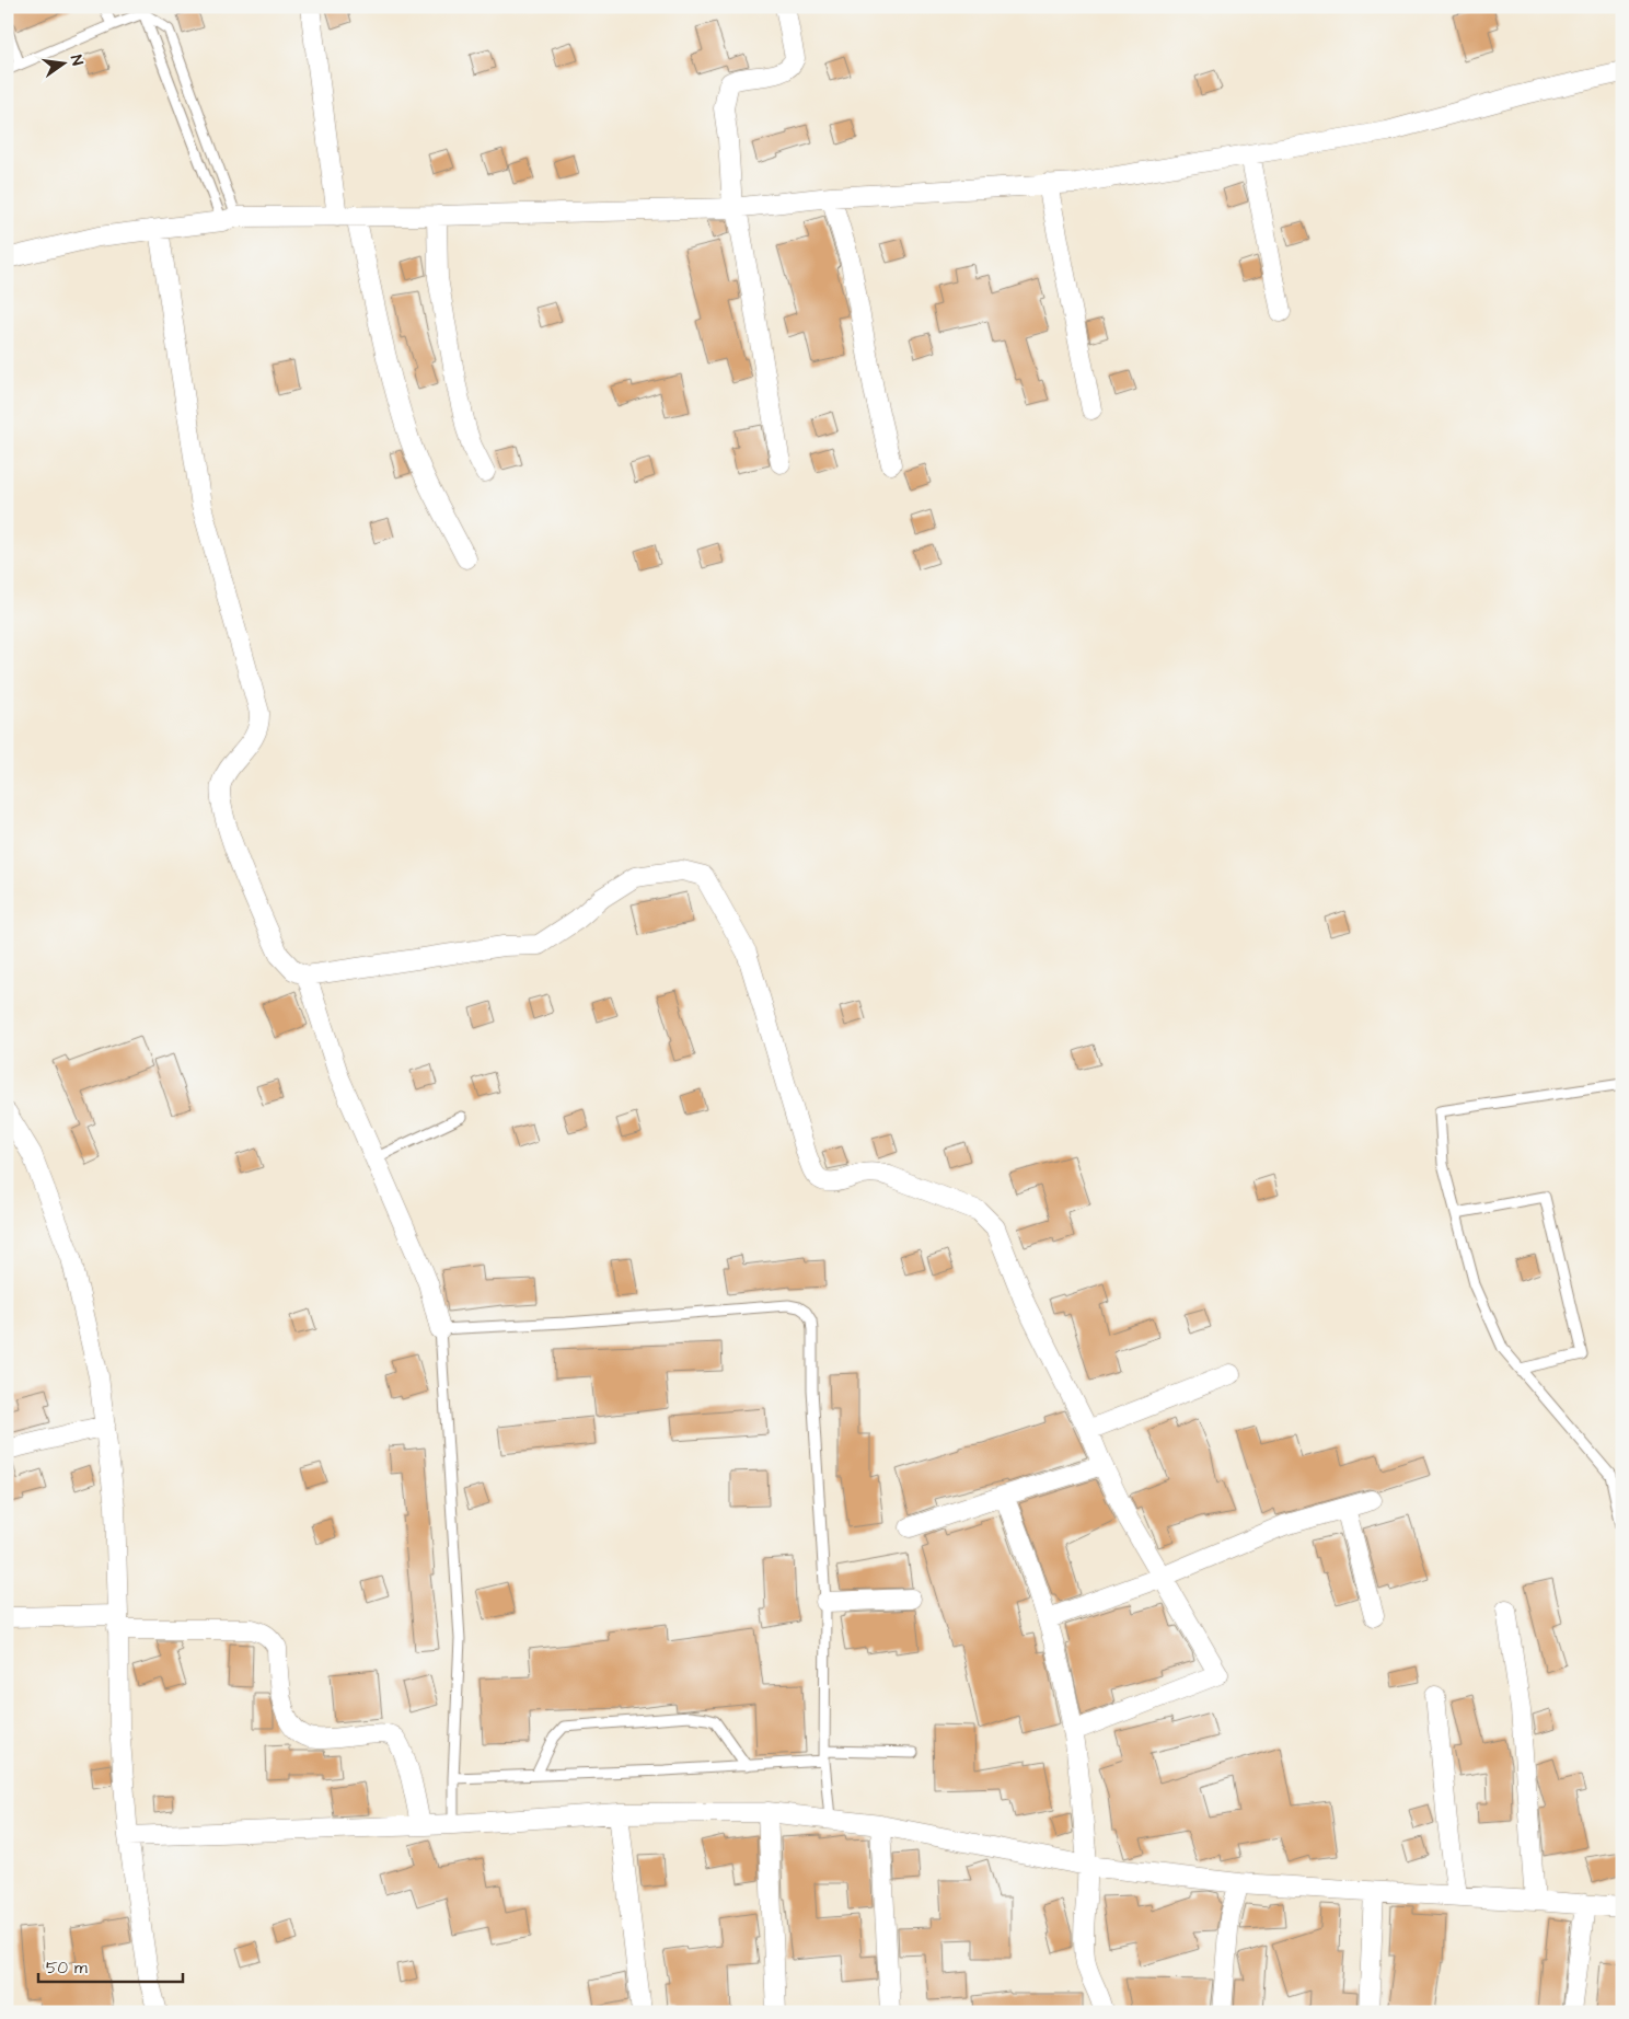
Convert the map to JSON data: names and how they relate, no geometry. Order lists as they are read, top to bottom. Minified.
{"scale_bar":"50 m","north":"right"}
